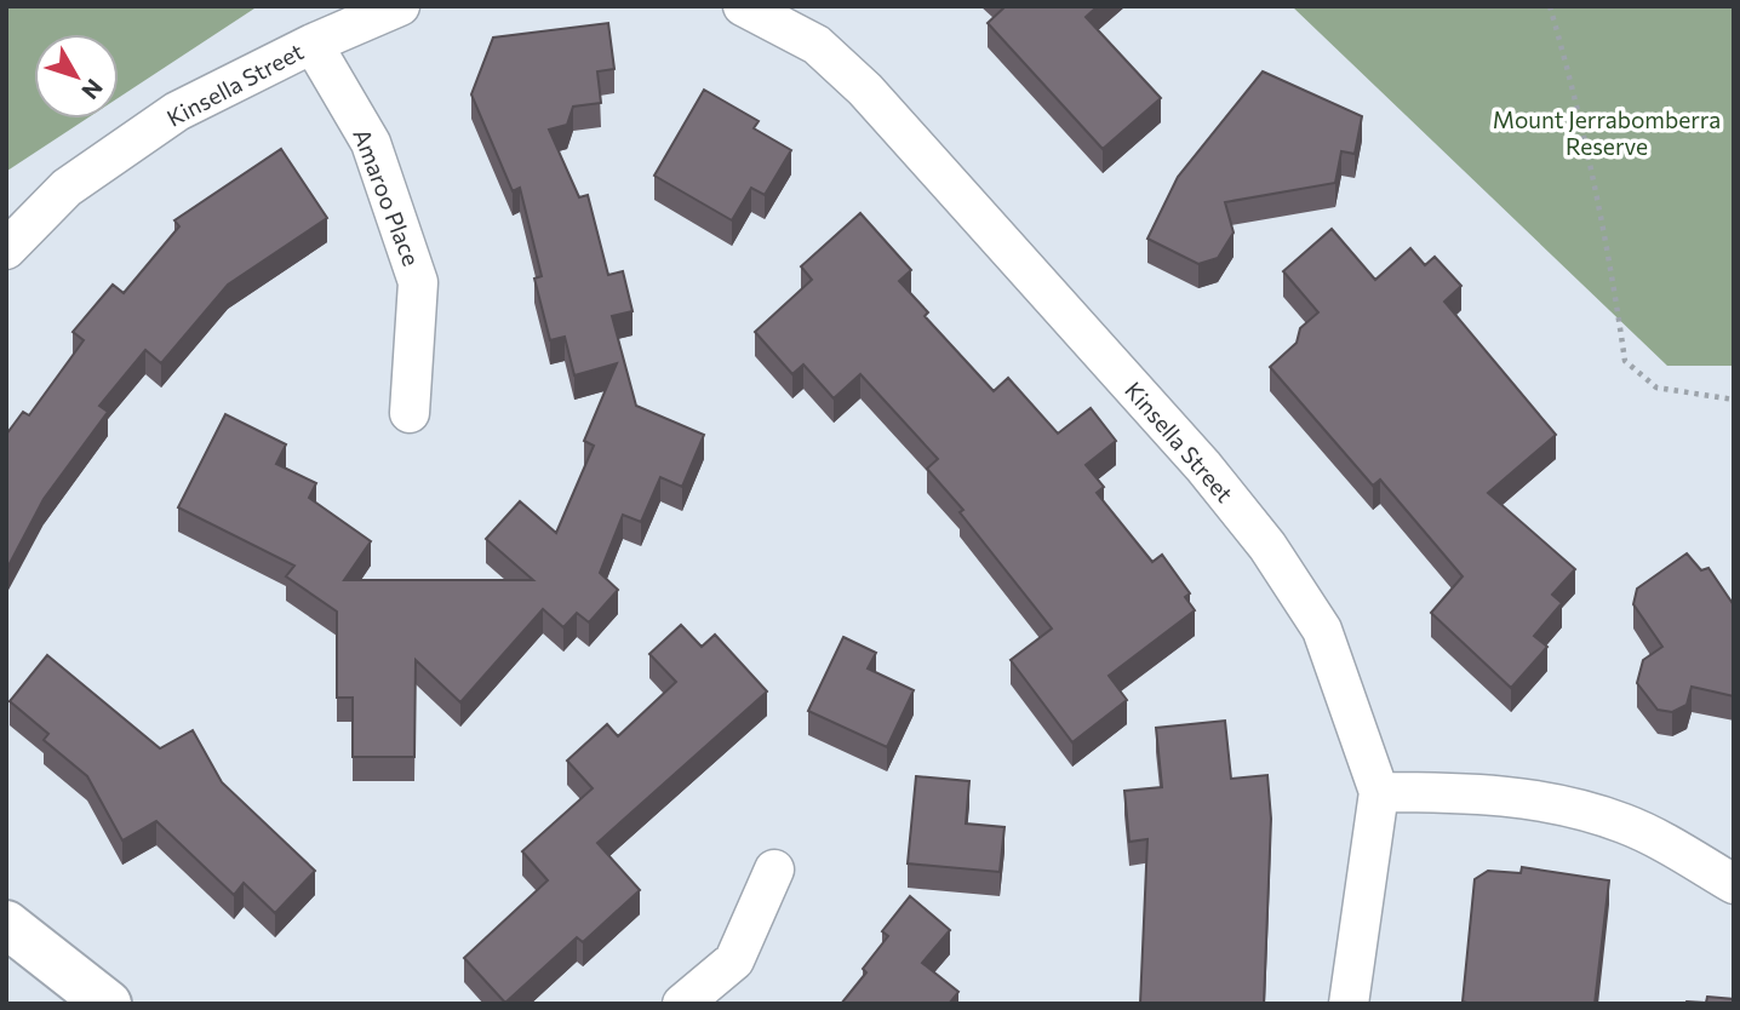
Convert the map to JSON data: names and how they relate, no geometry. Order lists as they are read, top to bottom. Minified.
{"streets":{"street":["Kinsella Street","Amaroo Place"]},"crossings":[["Kinsella Street","Amaroo Place"]],"parks":["Mount Jerrabomberra Reserve"],"north":"bottom right"}
